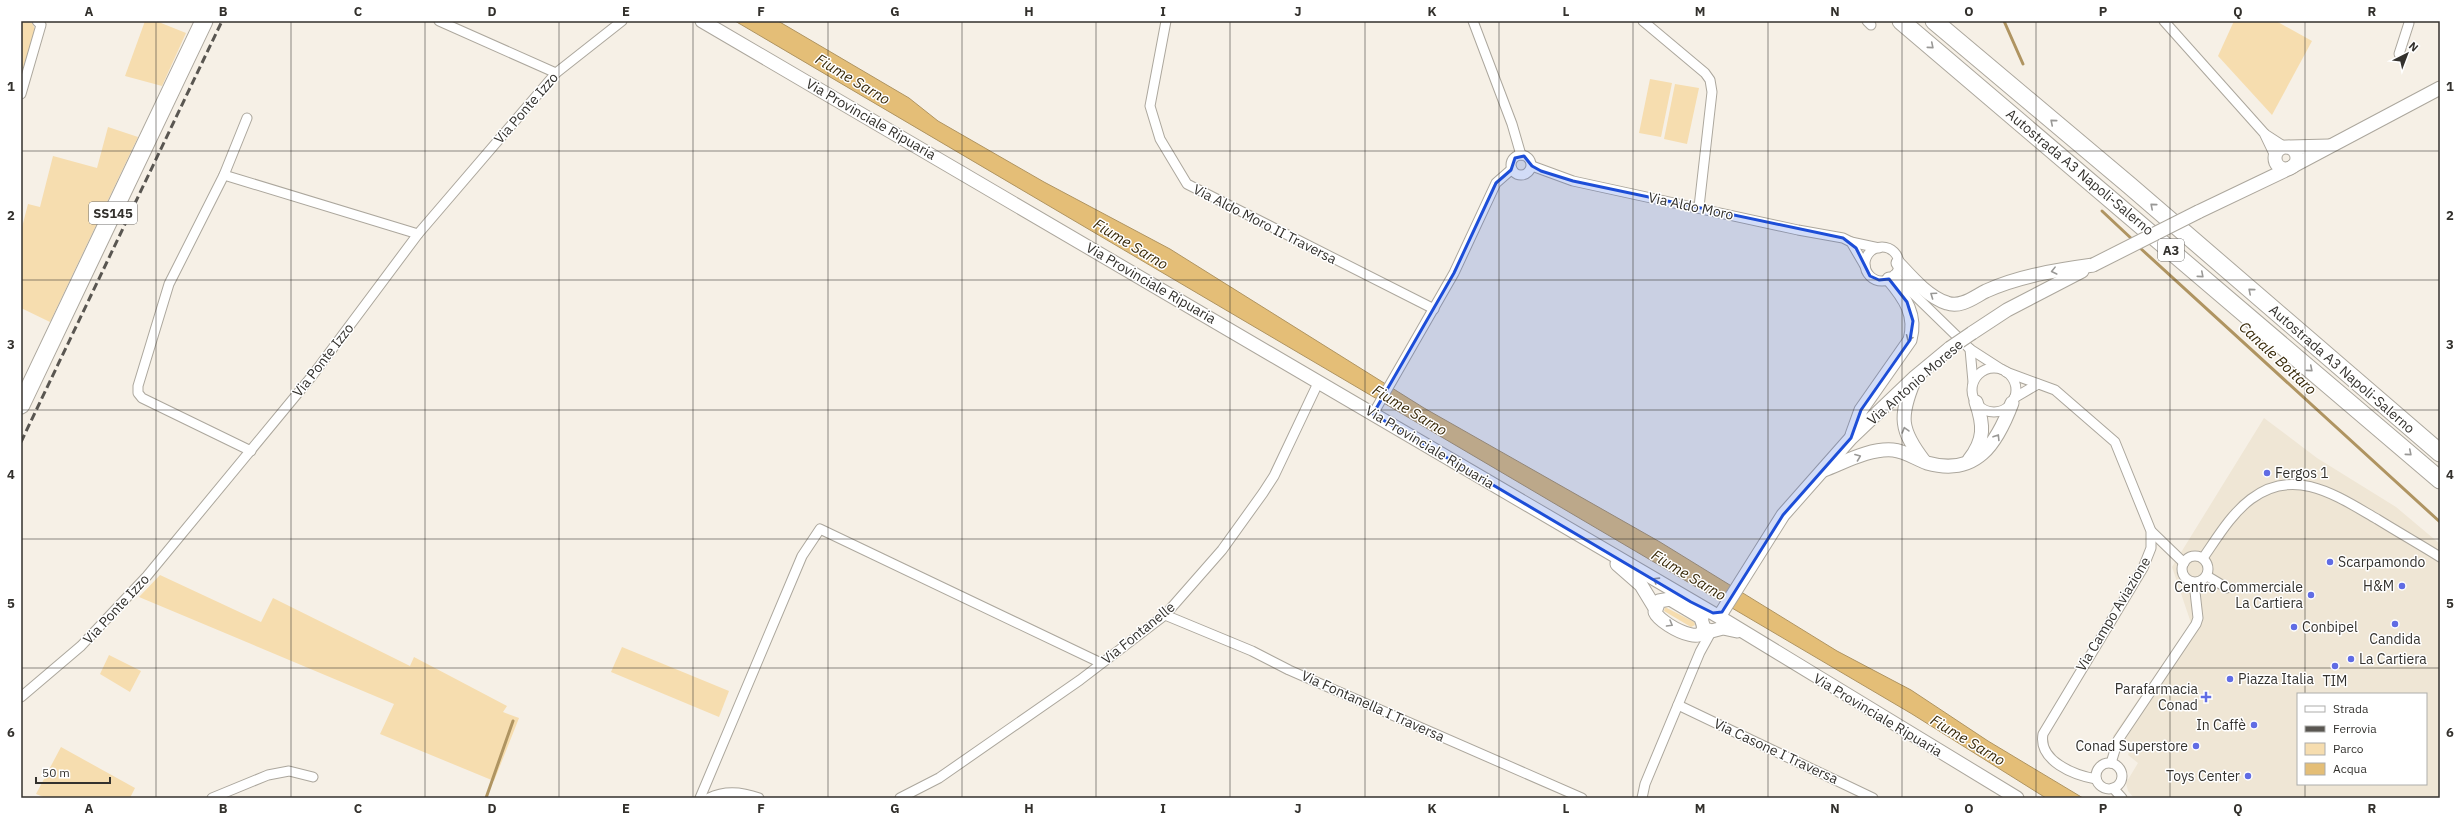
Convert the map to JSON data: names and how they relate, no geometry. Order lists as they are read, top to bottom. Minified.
{"streets":{"highway":["Autostrada A3 Napoli-Salerno","SS145","A3"],"street":["Via Ponte Izzo","Via Provinciale Ripuaria","Via Aldo Moro","Via Aldo Moro II Traversa","Via Antonio Morese","Via Campo Aviazione","Via Fontanelle","Via Fontanella I Traversa","Via Casone I Traversa"]},"crossings":[["Via Provinciale Ripuaria","Via Antonio Morese"],["Via Provinciale Ripuaria","Via Fontanelle"],["Via Aldo Moro","Via Campo Aviazione"],["Via Fontanelle","Via Fontanella I Traversa"]],"water":["Fiume Sarno","Canale Bottaro"],"places":{"other":["Fergos 1","Scarpamondo","H&M","Centro Commerciale La Cartiera","Candida","Conbipel","La Cartiera","TIM","Piazza Italia","In Caffè","Conad Superstore","Toys Center"],"health":["Parafarmacia Conad"]},"legend":["Strada","Ferrovia","Parco","Acqua"],"scale_bar":"50 m","north":"top right","grid":{"columns":["A","B","C","D","E","F","G","H","I","J","K","L","M","N","O","P","Q","R"],"rows":["1","2","3","4","5","6"]}}
